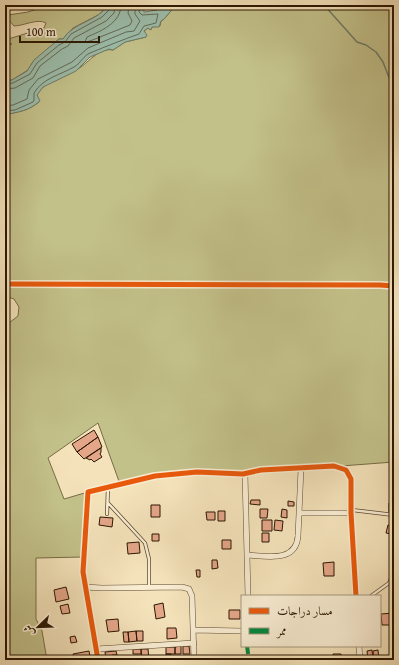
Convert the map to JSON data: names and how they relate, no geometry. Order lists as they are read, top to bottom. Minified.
{"legend":["مسار دراجات","ممر"],"scale_bar":"100 m","north":"bottom left"}
